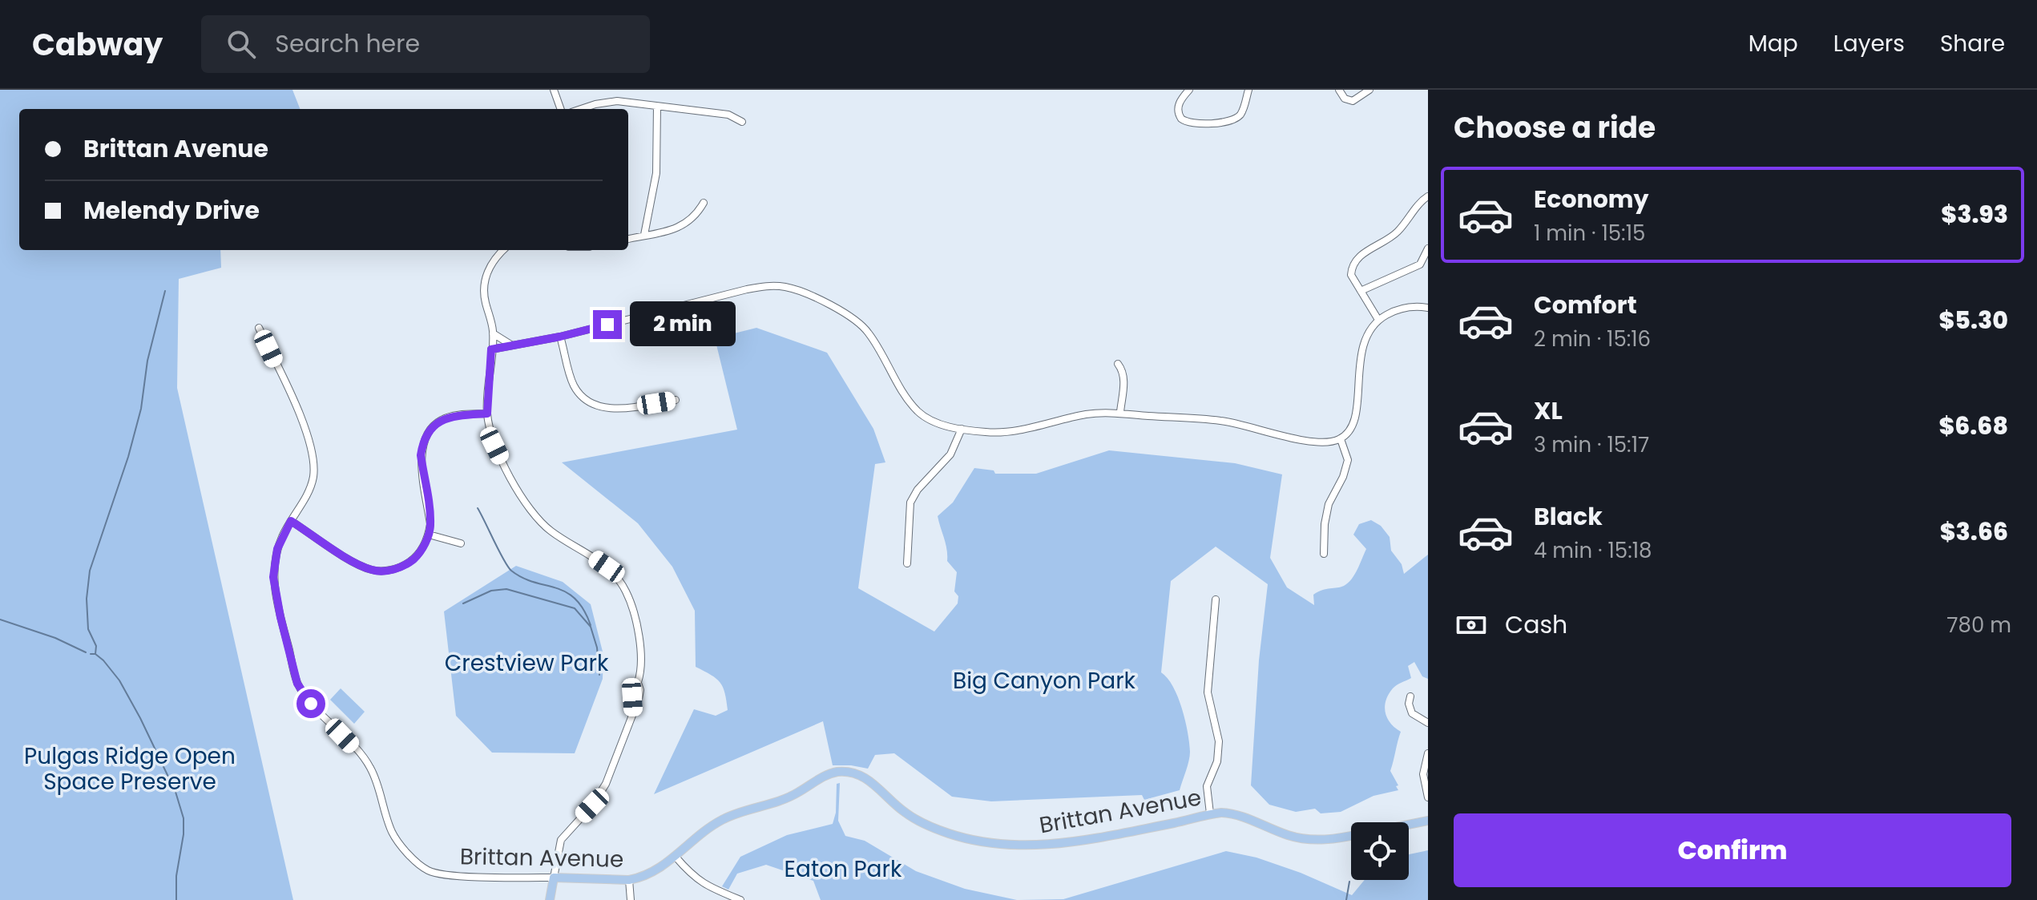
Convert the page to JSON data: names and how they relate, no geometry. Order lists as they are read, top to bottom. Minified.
{"streets":{"main road":["Brittan Avenue"]},"parks":["Crestview Park","Big Canyon Park","Pulgas Ridge Open Space Preserve","Eaton Park"],"page":{"header":"Cabway","search":"Search here","nav":["Map","Layers","Share"],"heading":"Choose a ride","banner":["Brittan Avenue","Melendy Drive"],"list":[{"name":"Economy","note":"1 min · 15:15","value":"$3.93"},{"name":"Comfort","note":"2 min · 15:16","value":"$5.30"},{"name":"XL","note":"3 min · 15:17","value":"$6.68"},{"name":"Black","note":"4 min · 15:18","value":"$3.66"}],"bubble":"2 min","pay":["Cash","780 m"],"buttons":"Confirm"}}
